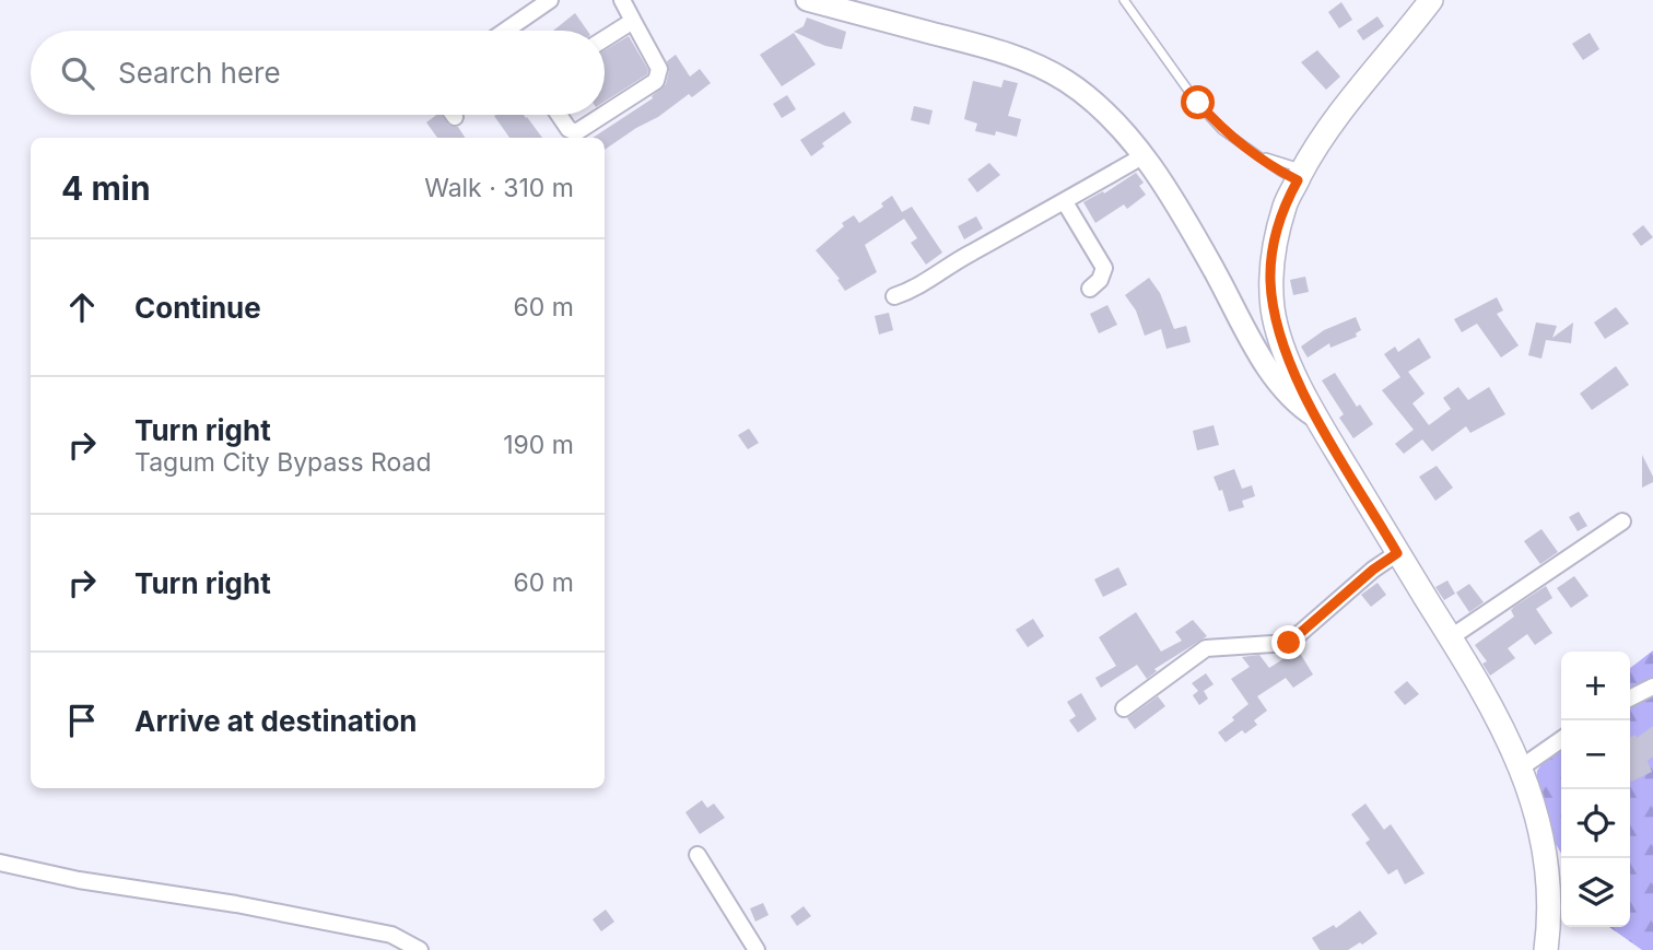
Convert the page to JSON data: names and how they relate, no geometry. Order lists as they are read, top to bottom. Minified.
{"page":{"search":"Search here","heading":["4 min","Walk · 310 m"],"list":[["Continue","60 m"],["Turn right","Tagum City Bypass Road","190 m"],["Turn right","60 m"],"Arrive at destination"],"map_buttons":["+","−"]}}
